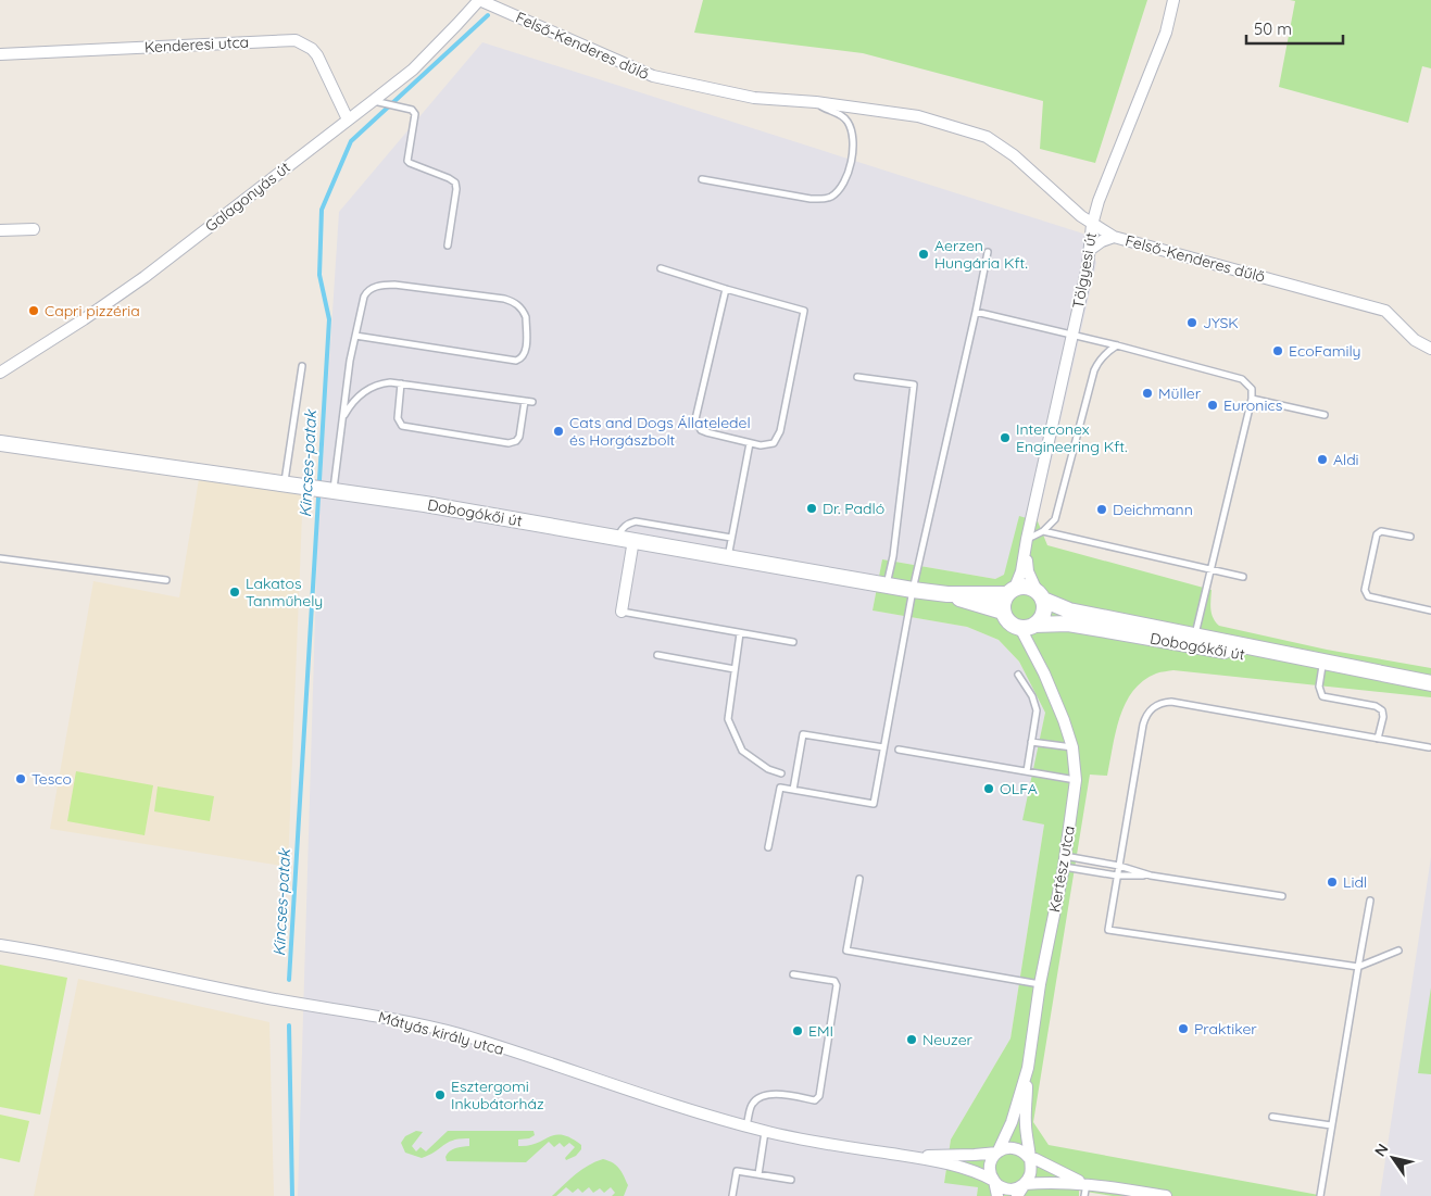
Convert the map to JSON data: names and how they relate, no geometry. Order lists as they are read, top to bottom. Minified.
{"streets":{"main road":["Dobogókői út"],"street":["Kenderesi utca","Felső-Kenderes dűlő","Galagonyás út","Tölgyesi út","Kertész utca","Mátyás király utca"]},"crossings":[["Kenderesi utca","Galagonyás út"],["Felső-Kenderes dűlő","Galagonyás út"],["Felső-Kenderes dűlő","Tölgyesi út"],["Tölgyesi út","Dobogókői út"],["Tölgyesi út","Kertész utca"],["Dobogókői út","Kertész utca"],["Kertész utca","Mátyás király utca"]],"water":["Kincses-patak"],"places":["Aerzen Hungária Kft.","Capri pizzéria","JYSK","EcoFamily","Müller","Euronics","Cats and Dogs Állateledel és Horgászbolt","Interconex Engineering Kft.","Aldi","Dr. Padló","Deichmann","Lakatos Tanműhely","Tesco","OLFA","Lidl","Praktiker","EMI","Neuzer","Esztergomi Inkubátorház"],"scale_bar":"50 m","north":"top left"}
